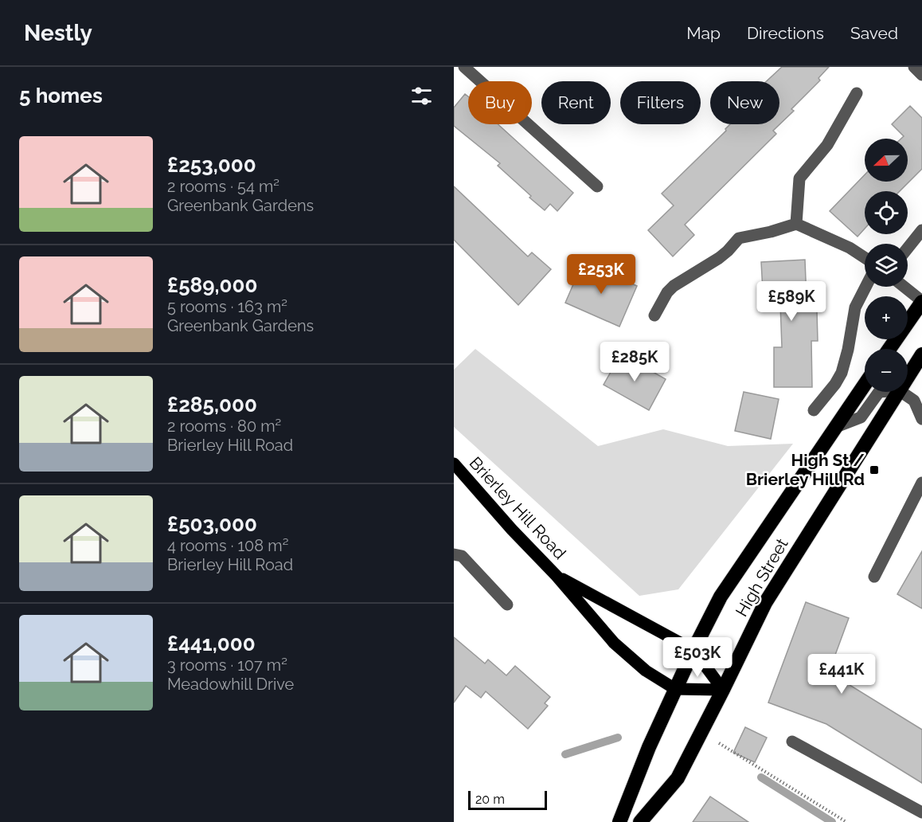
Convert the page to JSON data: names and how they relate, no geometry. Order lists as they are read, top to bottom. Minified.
{"streets":{"highway":["High Street"],"main road":["Brierley Hill Road"]},"crossings":[["Brierley Hill Road","High Street"]],"places":{"transit":["High St / Brierley Hill Rd"]},"scale_bar":"20 m","north":"left","page":{"header":"Nestly","nav":["Map","Directions","Saved"],"heading":"5 homes","chip":["Buy","Rent","Filters","New"],"list":[{"name":"£253,000","note":"2 rooms · 54 m² · Greenbank Gardens"},{"name":"£589,000","note":"5 rooms · 163 m² · Greenbank Gardens"},{"name":"£285,000","note":"2 rooms · 80 m² · Brierley Hill Road"},{"name":"£503,000","note":"4 rooms · 108 m² · Brierley Hill Road"},{"name":"£441,000","note":"3 rooms · 107 m² · Meadowhill Drive"}],"map_buttons":["+","−"],"price":["£253K","£589K","£285K","£503K","£441K"],"scale":"20 m"}}
